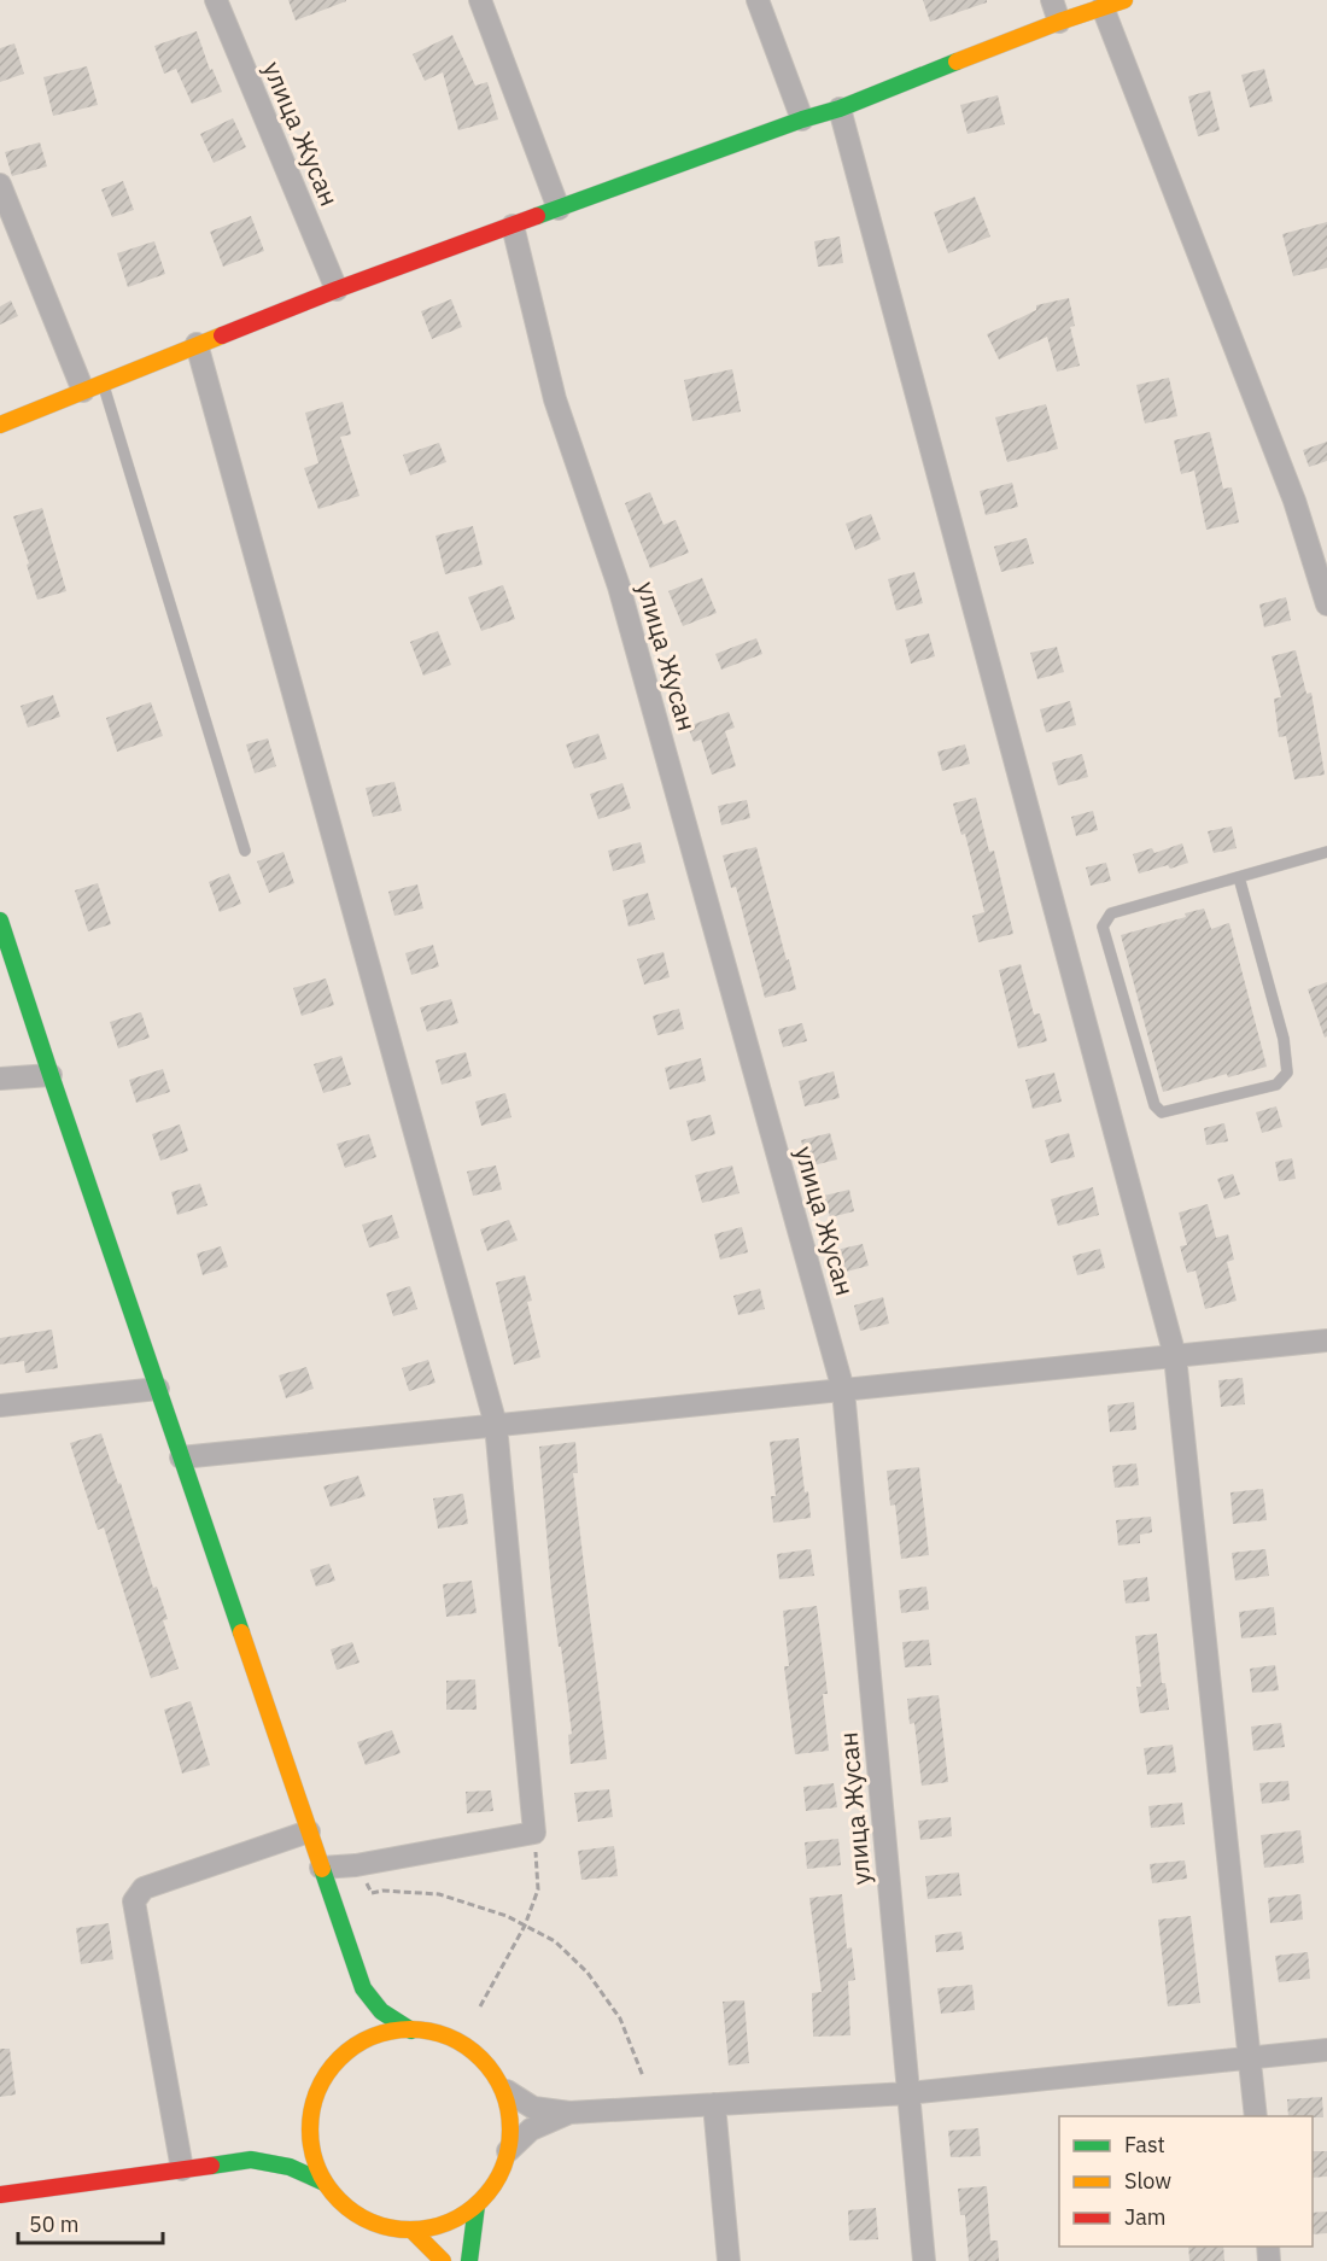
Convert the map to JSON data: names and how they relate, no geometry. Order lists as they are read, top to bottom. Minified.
{"streets":{"street":["улица Жусан"]},"legend":["Fast","Slow","Jam"],"scale_bar":"50 m"}
